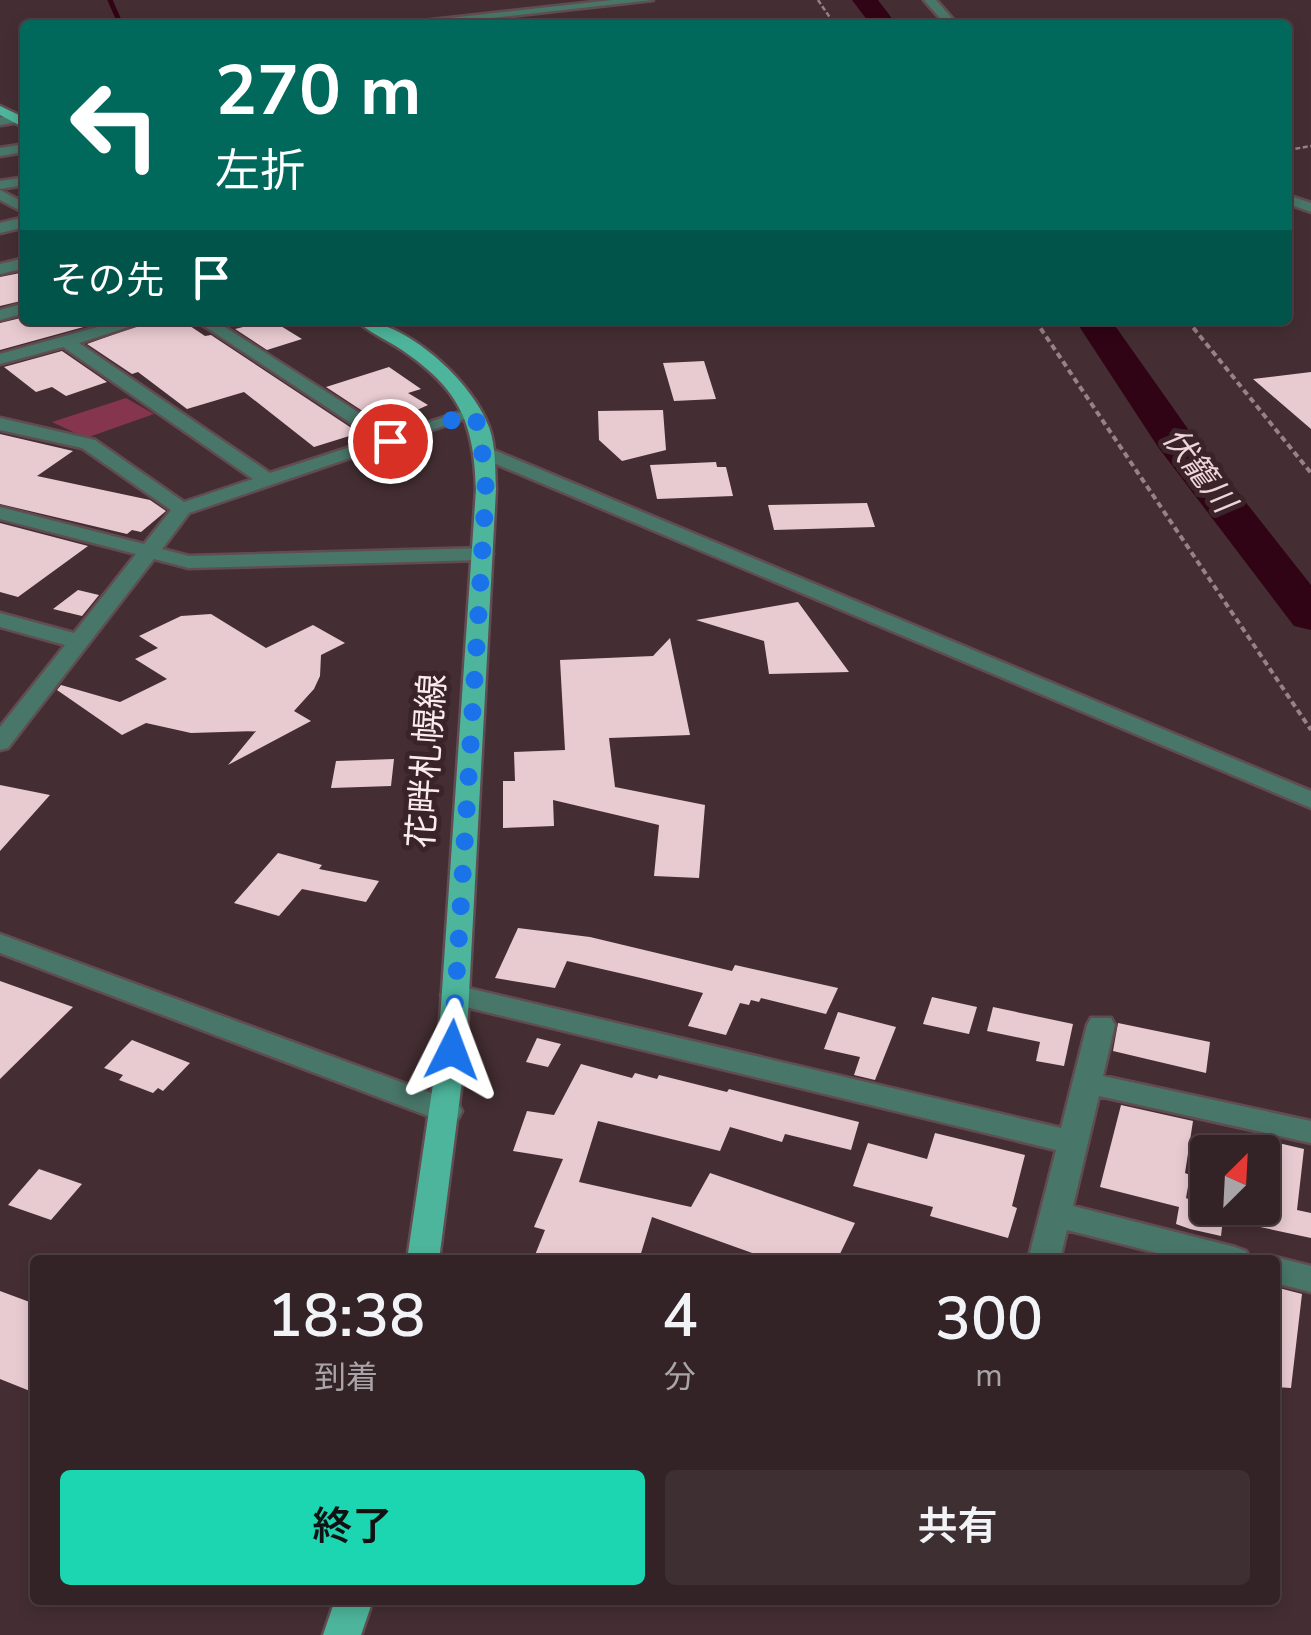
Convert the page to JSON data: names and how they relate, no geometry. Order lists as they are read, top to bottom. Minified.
{"streets":{"main road":["花畔札幌線"]},"water":["伏籠川"],"north":"top right","page":{"turn":["270 m","左折"],"then":"その先","eta":["18:38","到着","4","分","300","m"],"buttons":["終了","共有"]}}
